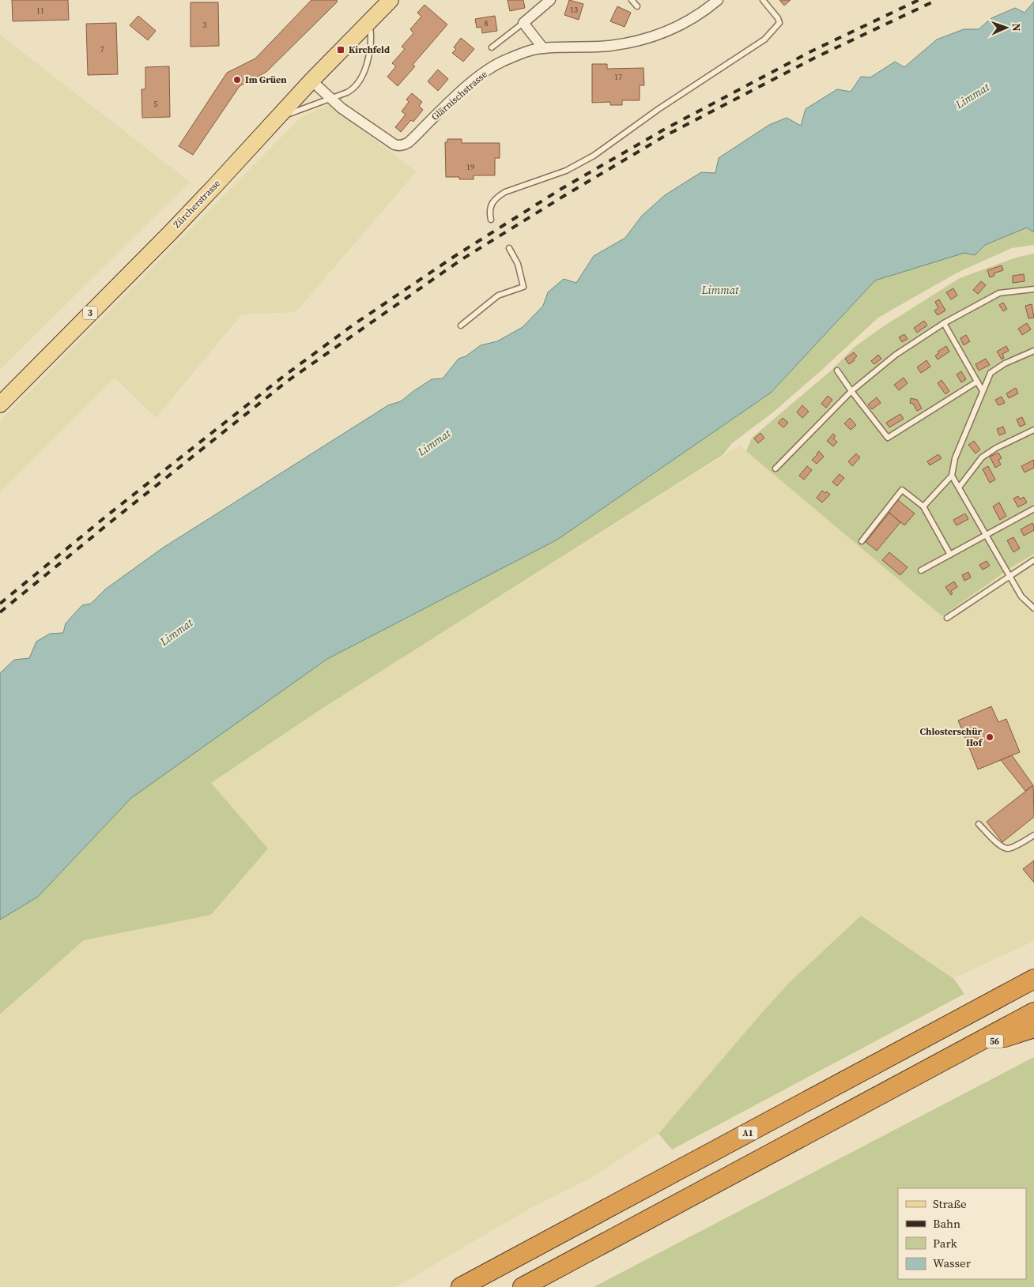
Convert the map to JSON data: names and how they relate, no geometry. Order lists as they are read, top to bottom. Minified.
{"streets":{"highway":["56","A1"],"main road":["Zürcherstrasse","3"],"street":["Glärnischstrasse"]},"crossings":[["Glärnischstrasse","Zürcherstrasse"]],"water":["Limmat"],"places":{"transit":["Kirchfeld"],"other":["Im Grüen","Chlosterschür Hof"]},"house_numbers":["13","11","8","3","7","17","5","19"],"legend":["Straße","Bahn","Park","Wasser"],"north":"right"}
